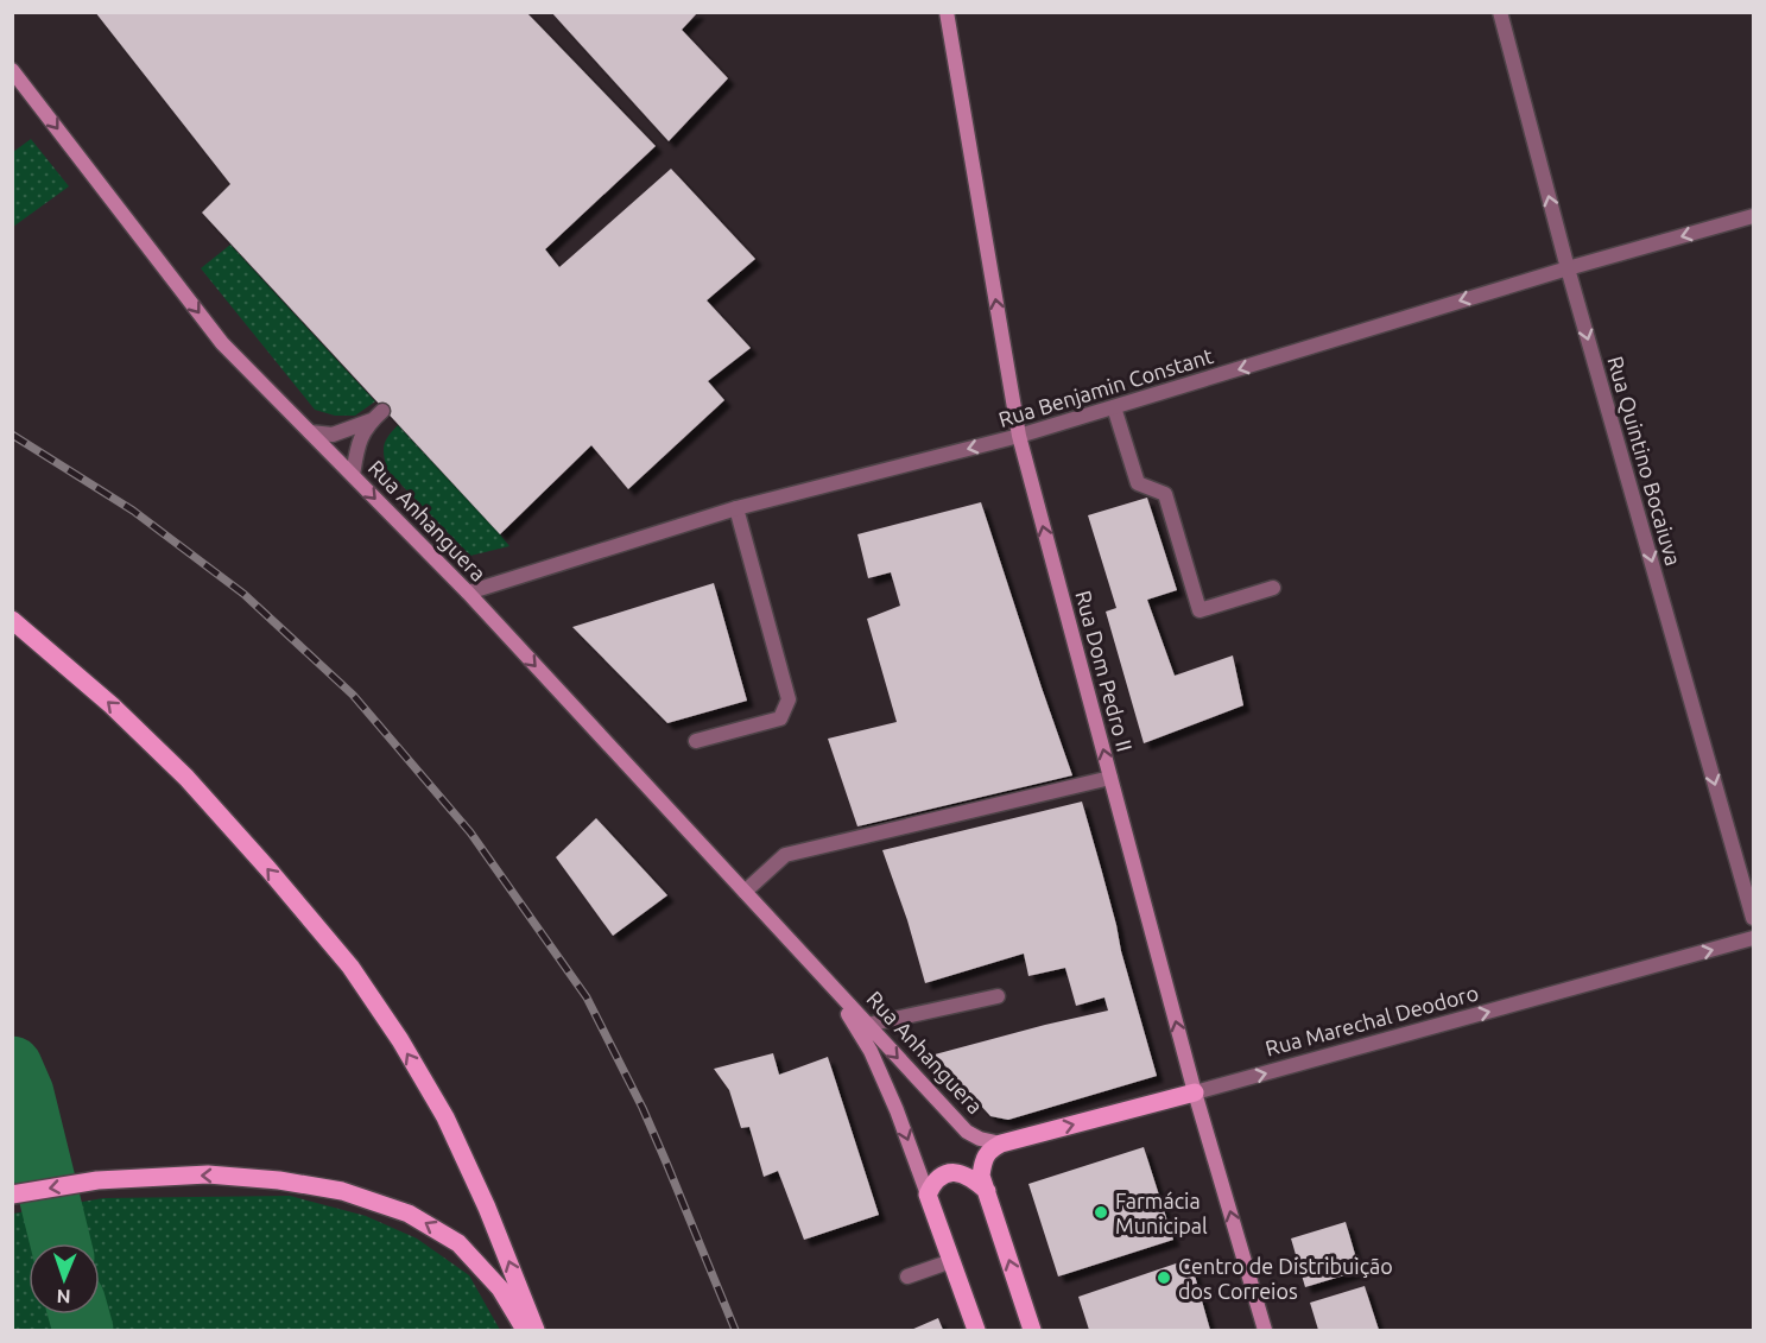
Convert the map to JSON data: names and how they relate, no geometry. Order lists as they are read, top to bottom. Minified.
{"streets":{"main road":["Rua Anhanguera","Rua Marechal Deodoro"],"street":["Rua Benjamin Constant","Rua Quintino Bocaiuva","Rua Dom Pedro II"]},"crossings":[["Rua Benjamin Constant","Rua Quintino Bocaiuva"],["Rua Benjamin Constant","Rua Anhanguera"],["Rua Benjamin Constant","Rua Dom Pedro II"],["Rua Anhanguera","Rua Marechal Deodoro"],["Rua Dom Pedro II","Rua Marechal Deodoro"]],"one_way":["Rua Benjamin Constant","Rua Anhanguera","Rua Dom Pedro II","Rua Marechal Deodoro"],"places":["Farmácia Municipal","Centro de Distribuição dos Correios"],"north":"bottom"}
